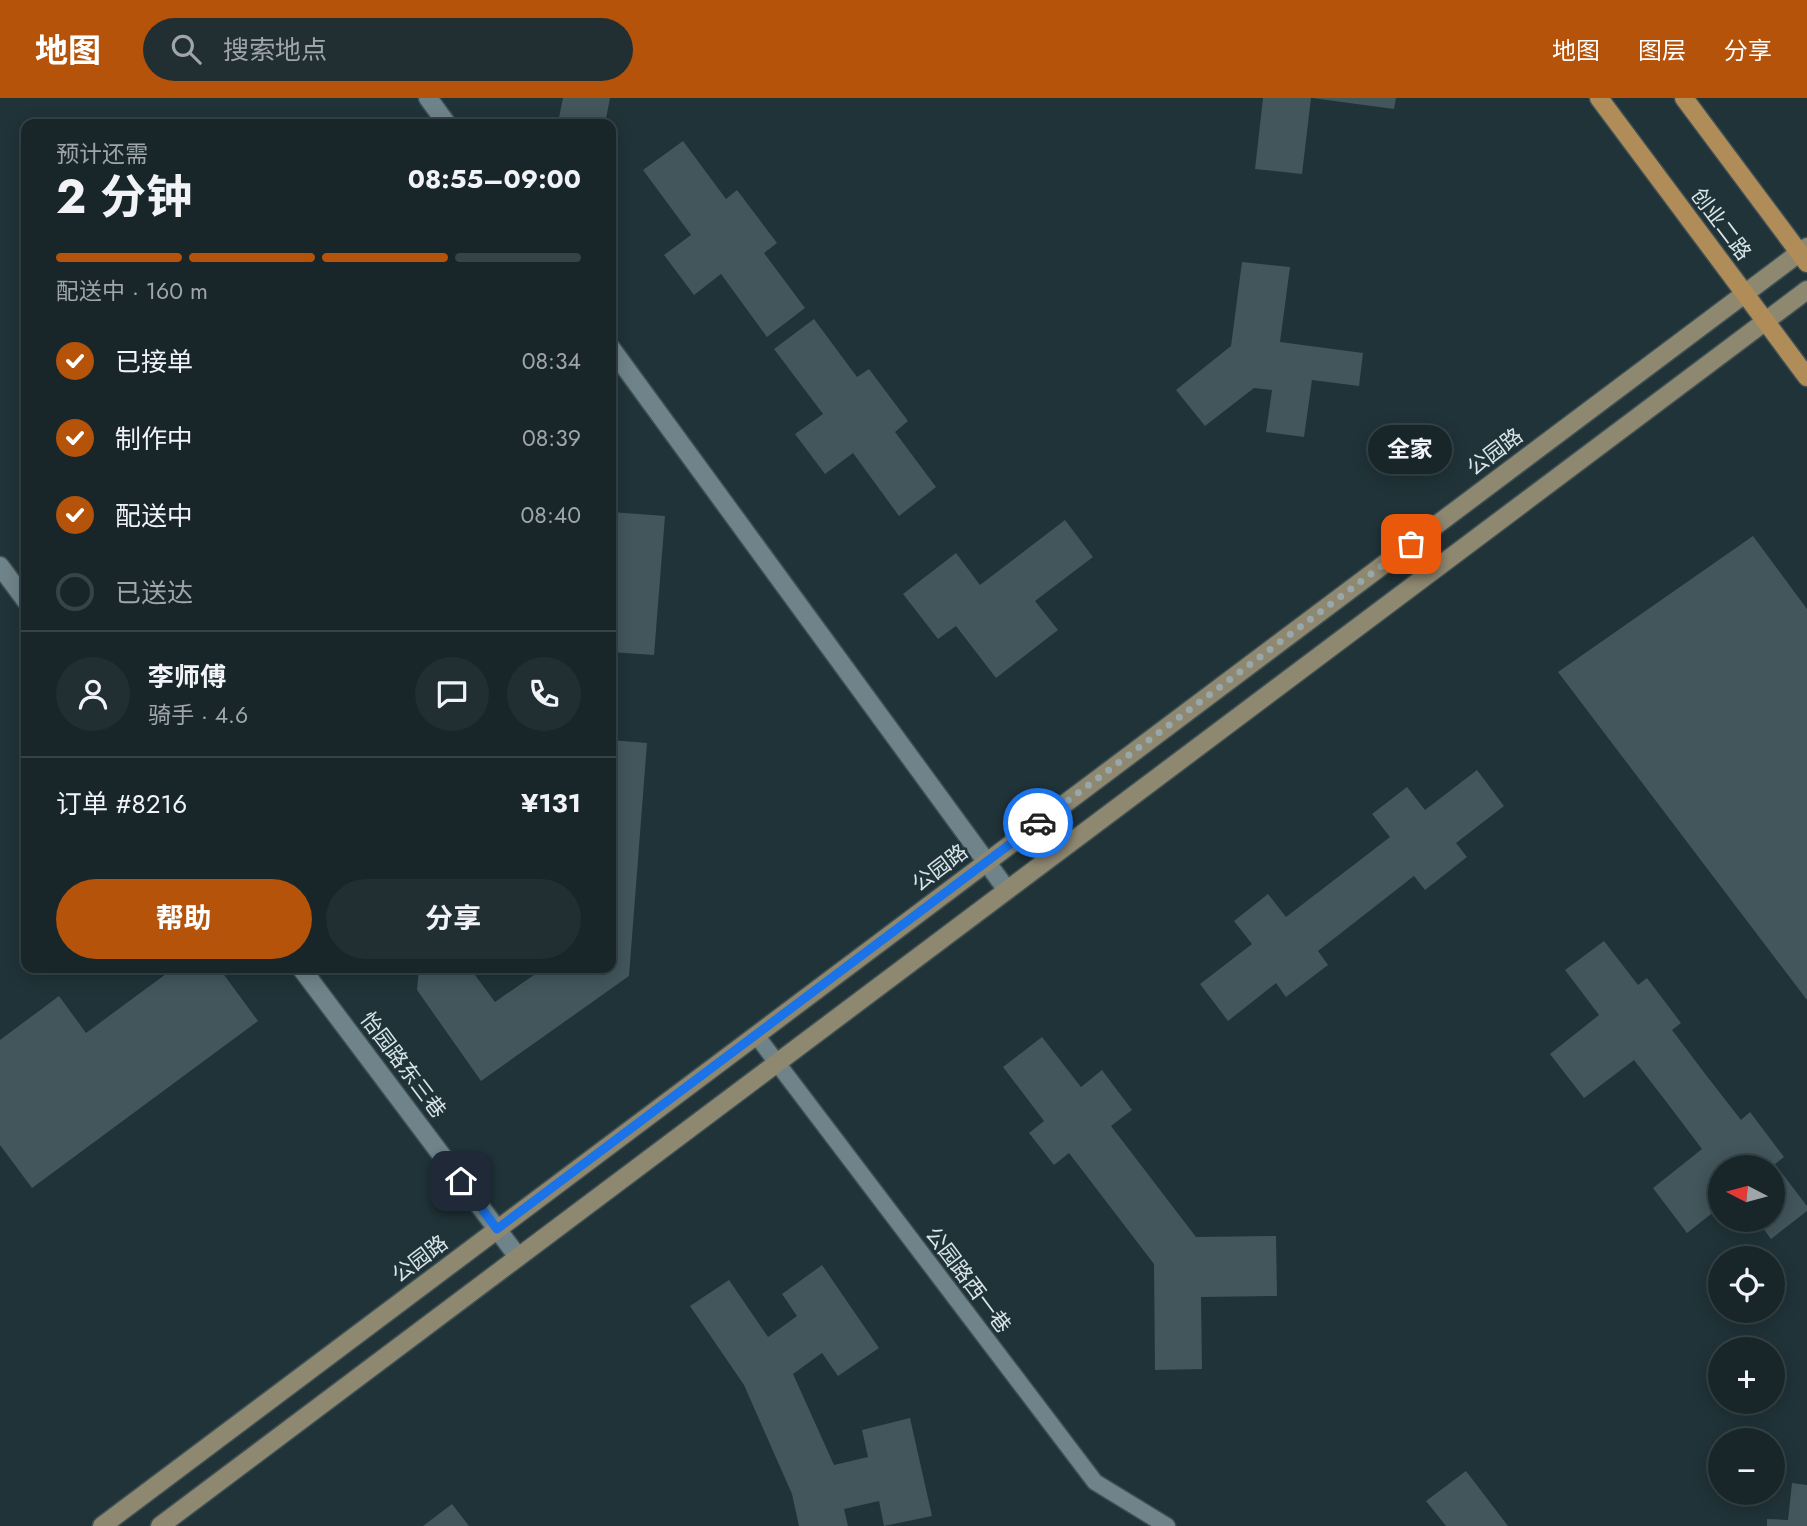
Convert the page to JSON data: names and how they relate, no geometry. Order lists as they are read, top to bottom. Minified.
{"streets":{"main road":["创业二路","公园路"],"street":["怡园路东三巷"],"lane":["公园路西一巷"]},"crossings":[["创业二路","公园路"],["公园路","怡园路东三巷"],["公园路","公园路西一巷"]],"places":["全家"],"north":"left","page":{"header":"地图","search":"搜索地点","nav":["地图","图层","分享"],"heading":["2 分钟","预计还需","08:55–09:00"],"panel":["李师傅","骑手 · 4.6","订单 #8216","¥131"],"bar":"配送中 · 160 m","list":[["已接单","08:34"],["制作中","08:39"],["配送中","08:40"],"已送达"],"bubble":"全家","buttons":["帮助","分享"],"map_buttons":["+","−"]}}
